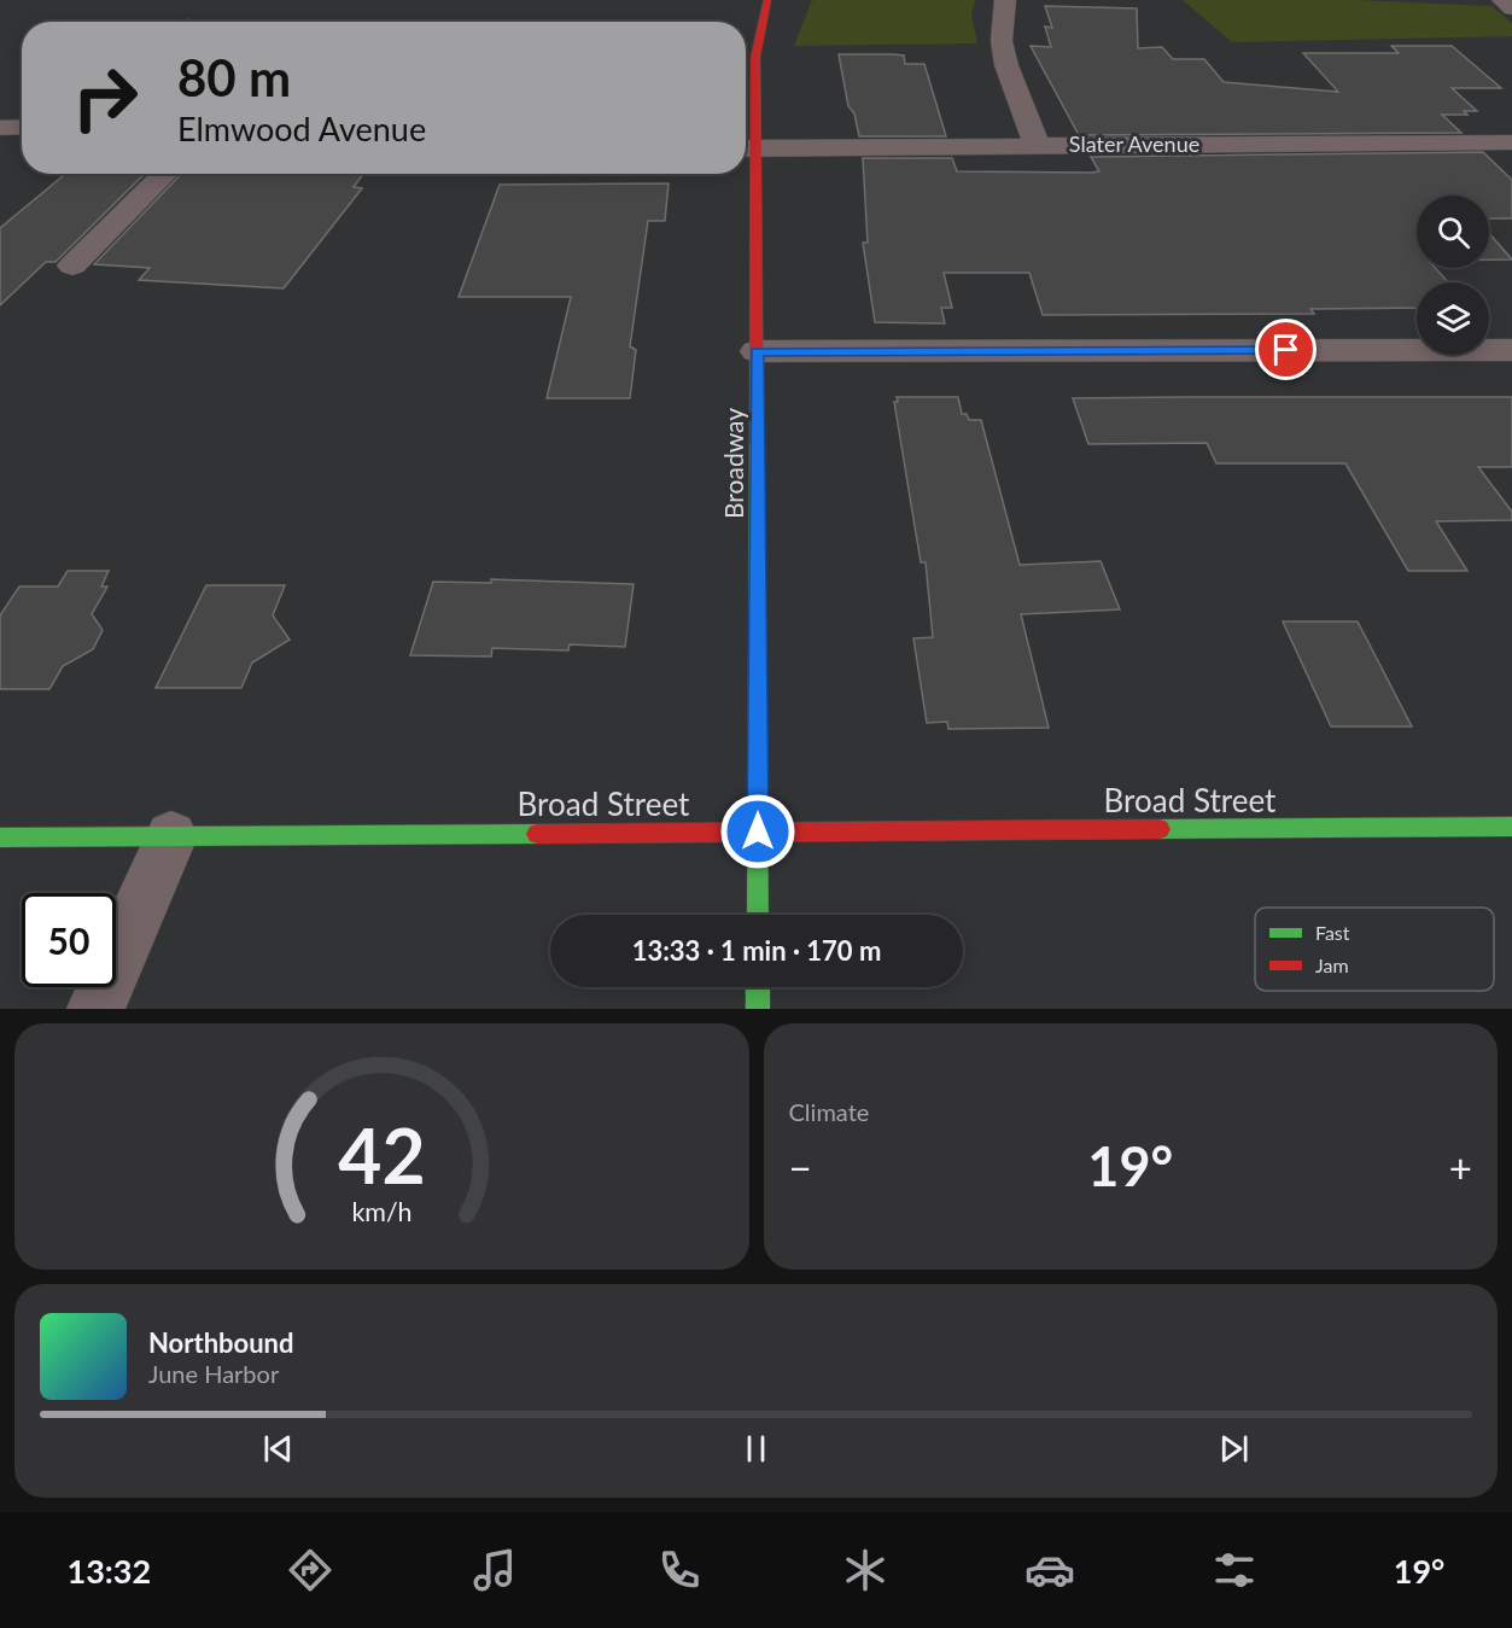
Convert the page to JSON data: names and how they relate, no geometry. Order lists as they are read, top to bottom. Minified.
{"streets":{"main road":["Broadway","Broad Street"],"street":["Slater Avenue"]},"crossings":[["Slater Avenue","Broadway"],["Broadway","Broad Street"]],"legend":["Fast","Jam"],"page":{"turn":["80 m","Elmwood Avenue"],"limit":"50","trip":"13:33 · 1 min · 170 m","tile":"Climate","heat":["−","19°","+"],"song":["Northbound","June Harbor"],"tabs":["13:32","19°"],"gauge":["42","km/h"]}}
